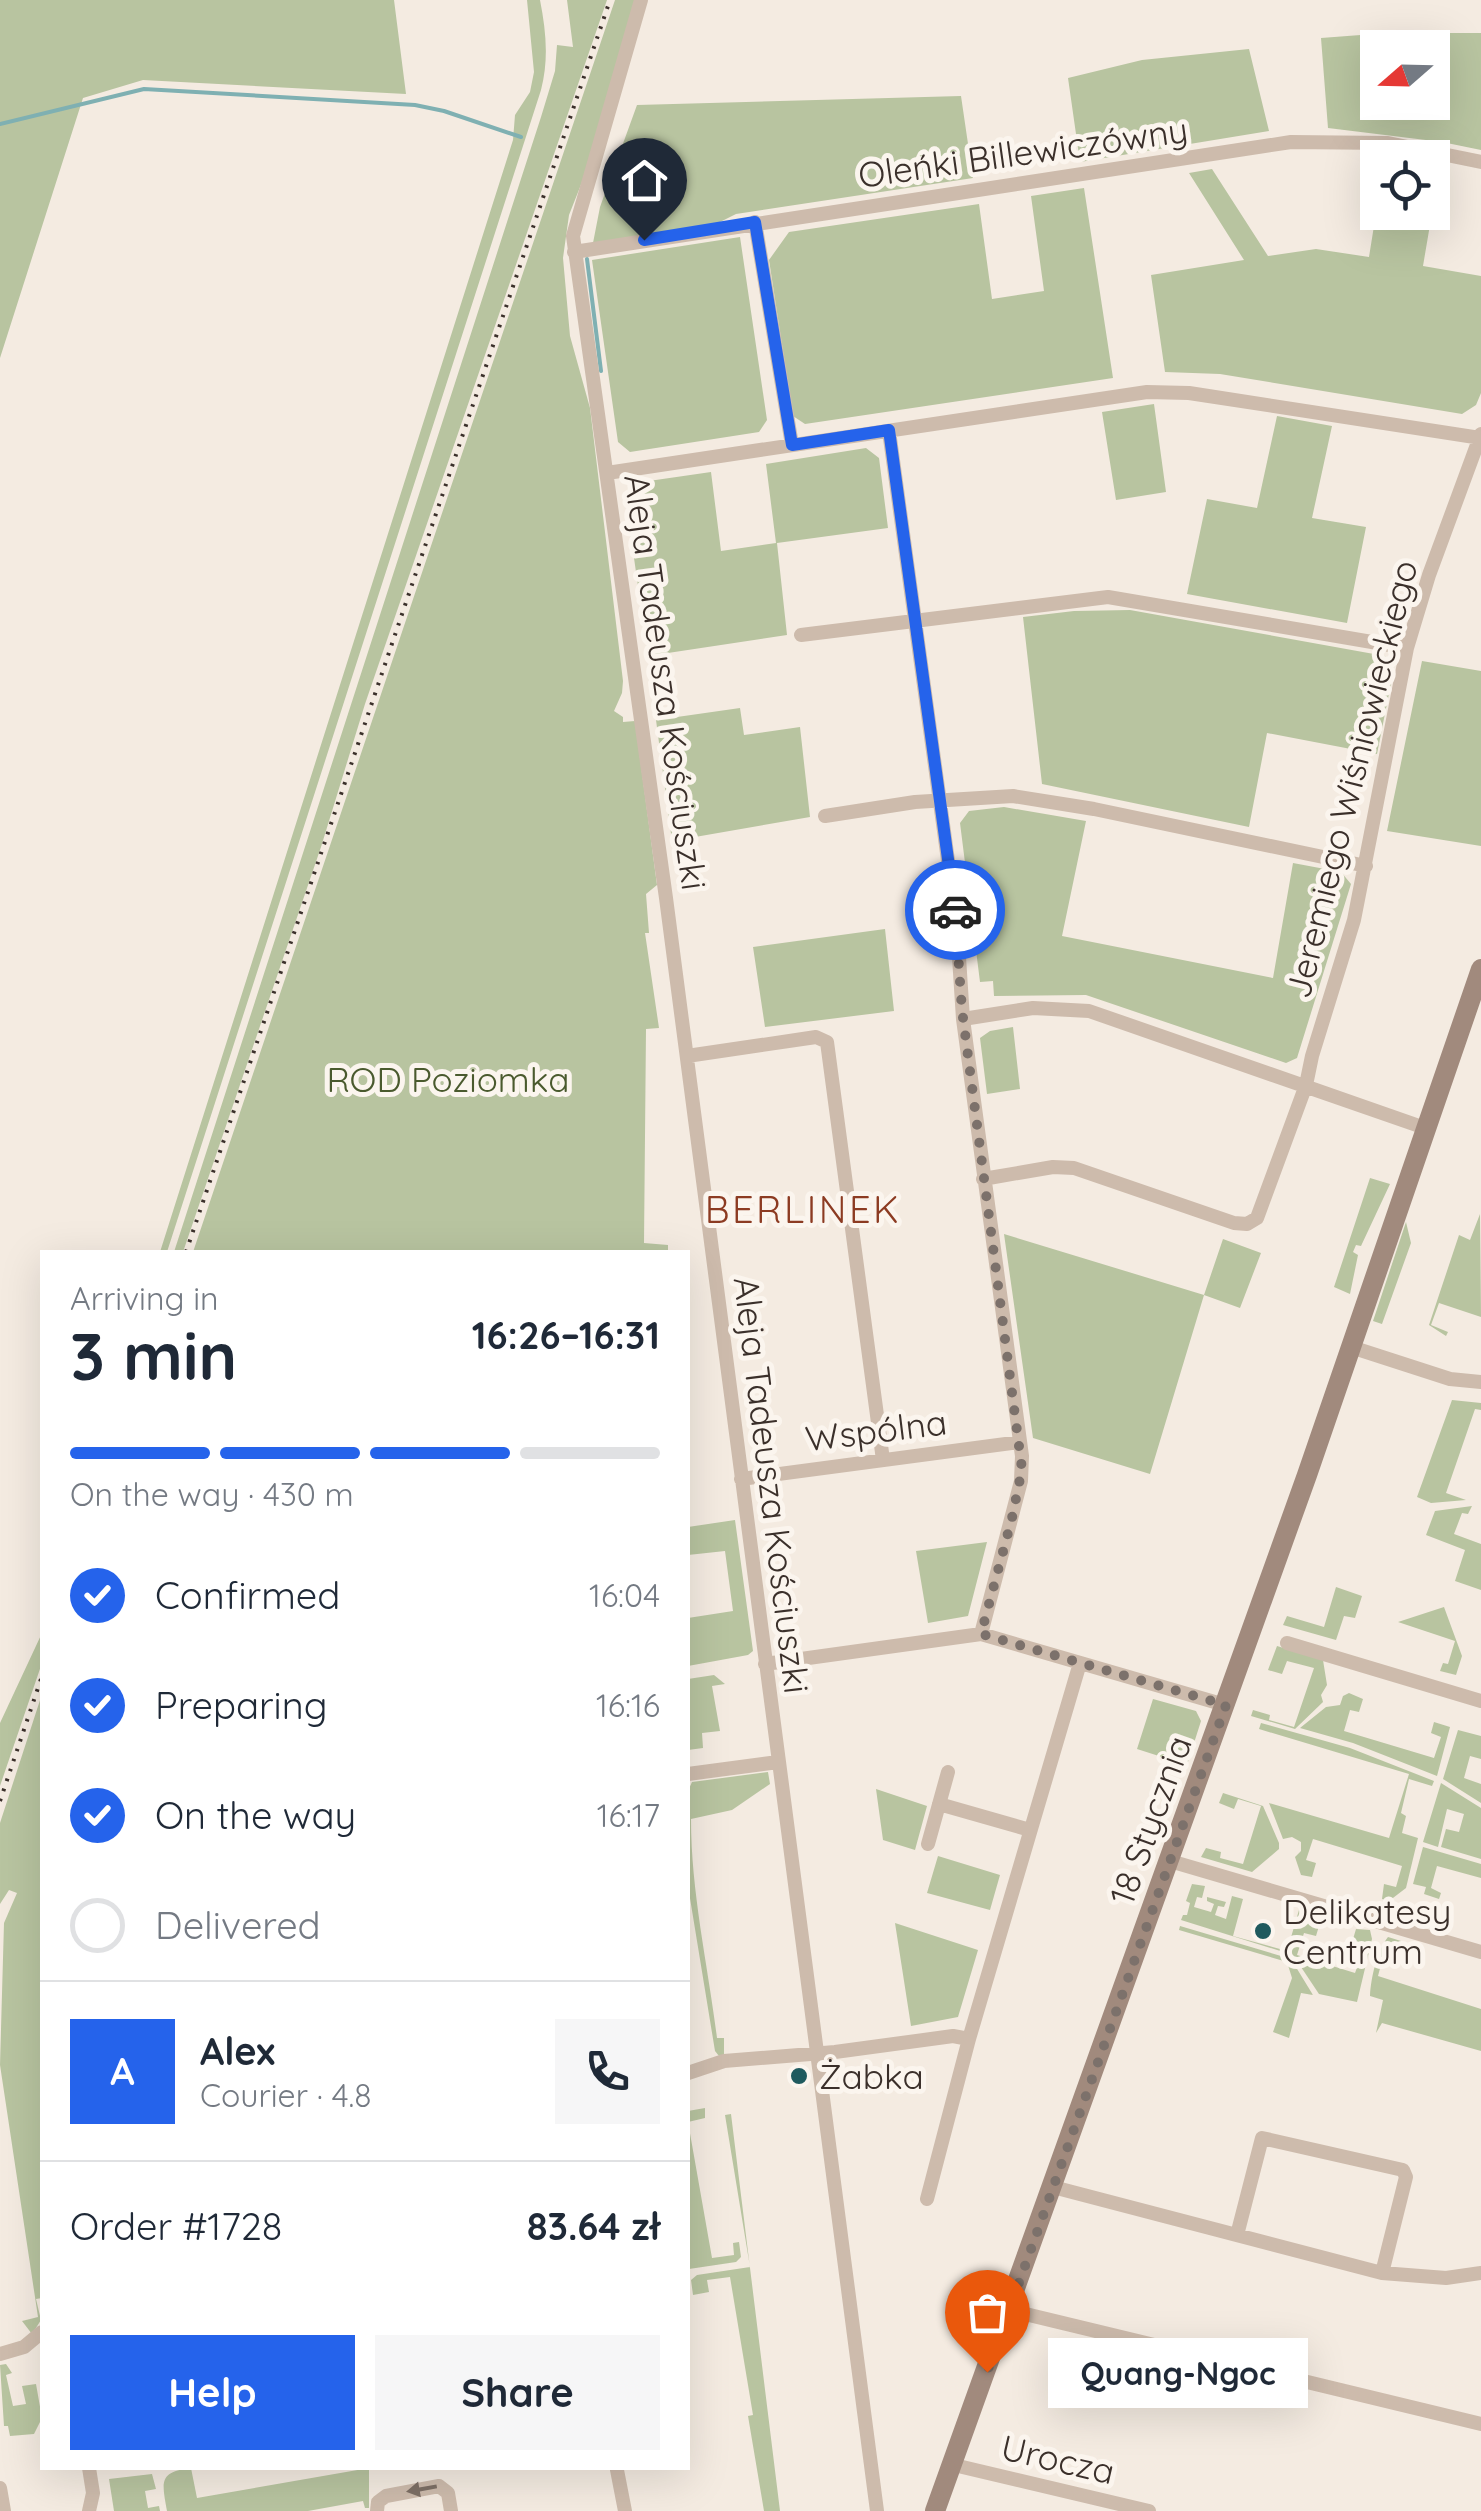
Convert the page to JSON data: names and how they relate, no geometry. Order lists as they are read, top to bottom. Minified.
{"streets":{"main road":["18 Stycznia"],"street":["Oleńki Billewiczówny","Aleja Tadeusza Kościuszki","Jeremiego Wiśniowieckiego","Wspólna","Urocza"]},"crossings":[["Oleńki Billewiczówny","Aleja Tadeusza Kościuszki"],["Aleja Tadeusza Kościuszki","Wspólna"],["18 Stycznia","Urocza"]],"districts":["BERLINEK"],"parks":["ROD Poziomka"],"places":["Delikatesy Centrum","Żabka","Quang-Ngoc"],"north":"left","page":{"heading":["3 min","Arriving in","16:26–16:31"],"panel":["Alex","Courier · 4.8","Order #1728","83.64 zł"],"bar":"On the way · 430 m","list":[["Confirmed","16:04"],["Preparing","16:16"],["On the way","16:17"],"Delivered"],"round":"A","buttons":["Help","Share"],"bubble":"Quang-Ngoc"}}
